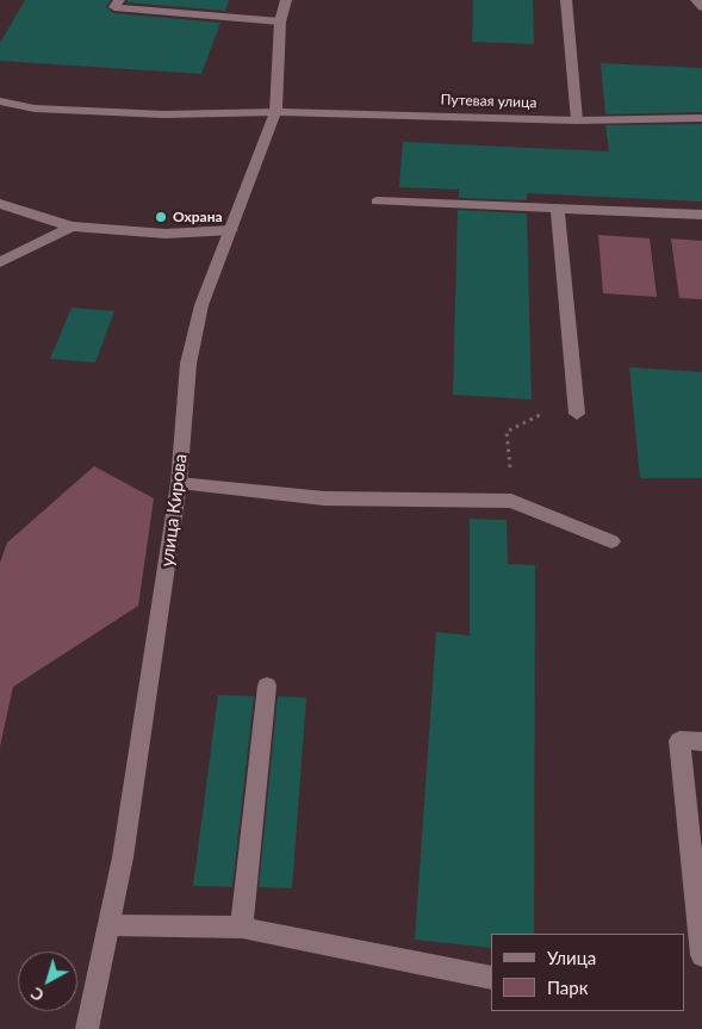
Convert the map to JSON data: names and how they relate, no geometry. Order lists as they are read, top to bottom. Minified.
{"streets":{"street":["Путевая улица","улица Кирова"]},"crossings":[["Путевая улица","улица Кирова"]],"places":["Охрана"],"legend":["Улица","Парк"],"north":"bottom left"}
